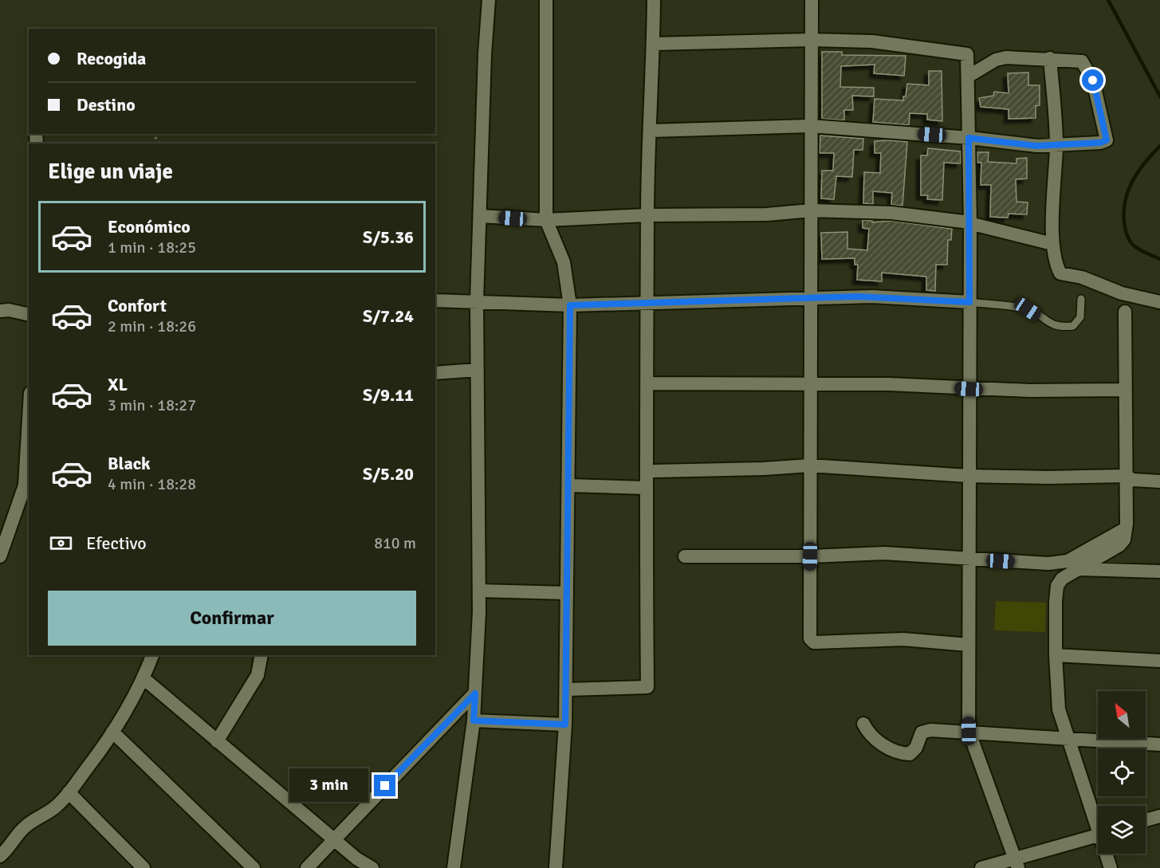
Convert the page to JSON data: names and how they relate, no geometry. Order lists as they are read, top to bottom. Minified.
{"north":"top left","page":{"banner":["Recogida","Destino"],"heading":"Elige un viaje","list":[{"name":"Económico","note":"1 min · 18:25","value":"S/5.36"},{"name":"Confort","note":"2 min · 18:26","value":"S/7.24"},{"name":"XL","note":"3 min · 18:27","value":"S/9.11"},{"name":"Black","note":"4 min · 18:28","value":"S/5.20"}],"pay":["Efectivo","810 m"],"buttons":"Confirmar","bubble":"3 min"}}
